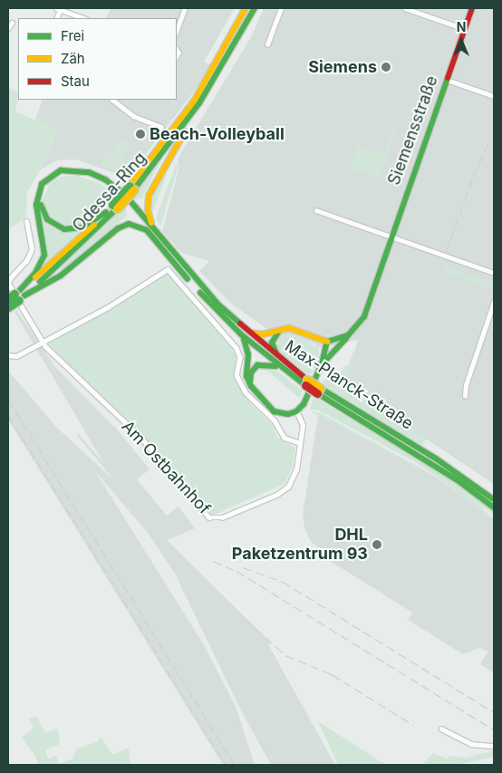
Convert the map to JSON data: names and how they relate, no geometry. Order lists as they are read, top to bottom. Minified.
{"streets":{"main road":["Siemensstraße","Odessa-Ring","Max-Planck-Straße"],"street":["Am Ostbahnhof"]},"places":["Siemens","Beach-Volleyball","DHL Paketzentrum 93"],"legend":["Frei","Zäh","Stau"],"north":"top"}
